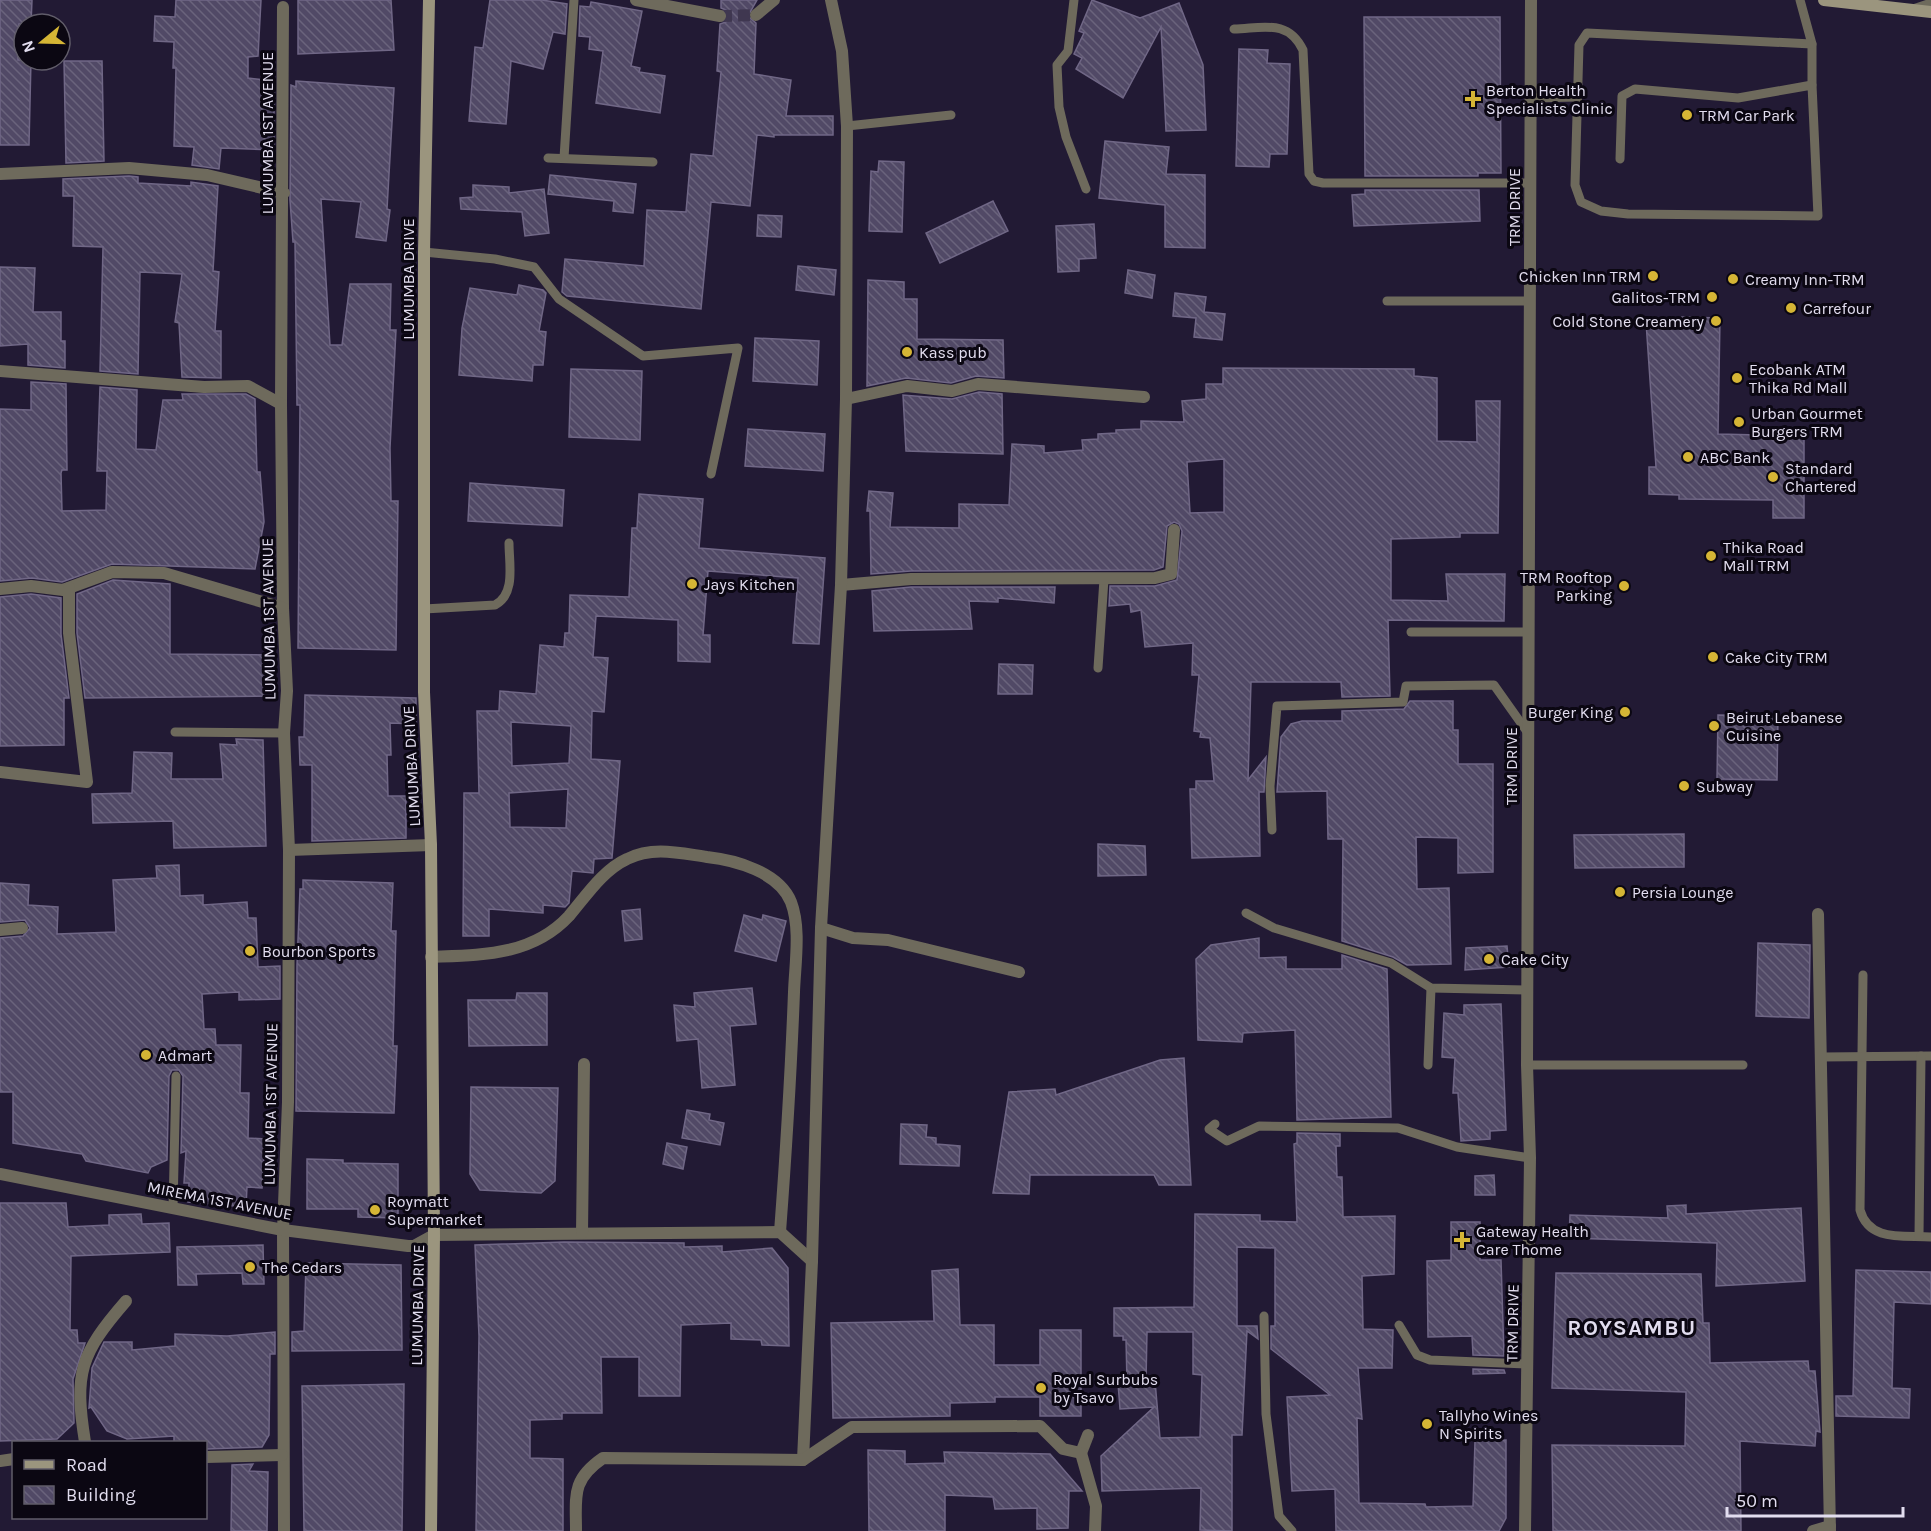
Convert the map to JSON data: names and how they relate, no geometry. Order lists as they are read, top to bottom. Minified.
{"streets":{"street":["LUMUMBA 1ST AVENUE","TRM DRIVE","LUMUMBA DRIVE","MIREMA 1ST AVENUE"]},"crossings":[["LUMUMBA 1ST AVENUE","MIREMA 1ST AVENUE"],["LUMUMBA DRIVE","MIREMA 1ST AVENUE"]],"districts":["ROYSAMBU"],"places":{"health":["Berton Health Specialists Clinic","Gateway Health Care Thome"],"other":["TRM Car Park","Chicken Inn TRM","Creamy Inn-TRM","Galitos-TRM","Carrefour","Cold Stone Creamery","Kass pub","Ecobank ATM Thika Rd Mall","Urban Gourmet Burgers TRM","ABC Bank","Standard Chartered","Thika Road Mall TRM","Jays Kitchen","TRM Rooftop Parking","Cake City TRM","Burger King","Beirut Lebanese Cuisine","Subway","Persia Lounge","Bourbon Sports","Cake City","Admart","Roymatt Supermarket","The Cedars","Royal Surbubs by Tsavo","Tallyho Wines N Spirits"]},"legend":["Road","Building"],"scale_bar":"50 m","north":"left"}
